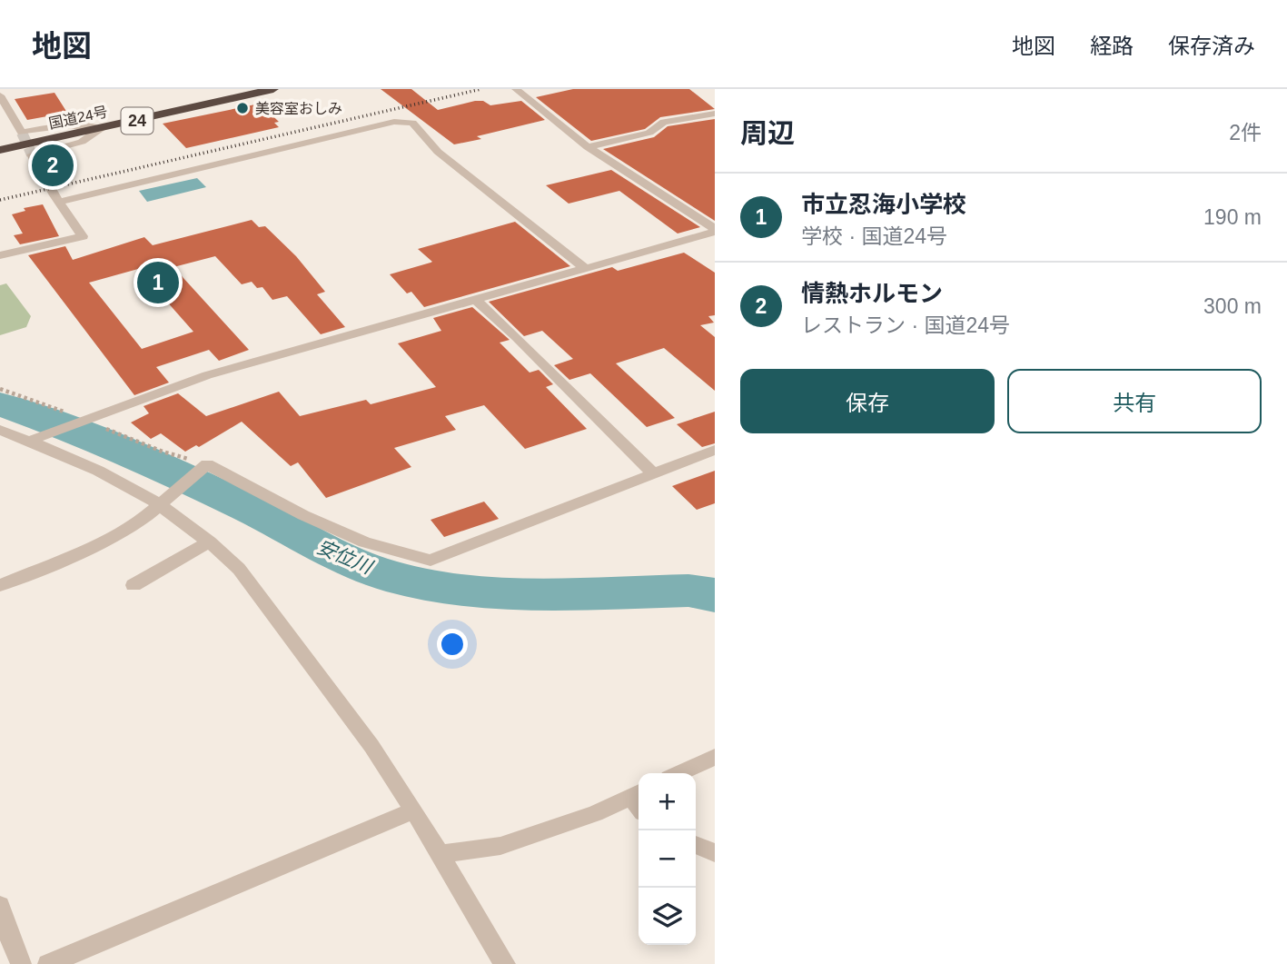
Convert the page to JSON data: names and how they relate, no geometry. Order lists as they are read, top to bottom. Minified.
{"streets":{"highway":["国道24号","24"]},"water":["安位川"],"places":["美容室おしみ"],"page":{"header":"地図","nav":["地図","経路","保存済み"],"heading":["周辺","2件"],"pins":["2","1"],"list":[{"mark":"1","name":"市立忍海小学校","note":"学校 · 国道24号","value":"190 m"},{"mark":"2","name":"情熱ホルモン","note":"レストラン · 国道24号","value":"300 m"}],"buttons":["保存","共有"],"map_buttons":["+","−"]}}
